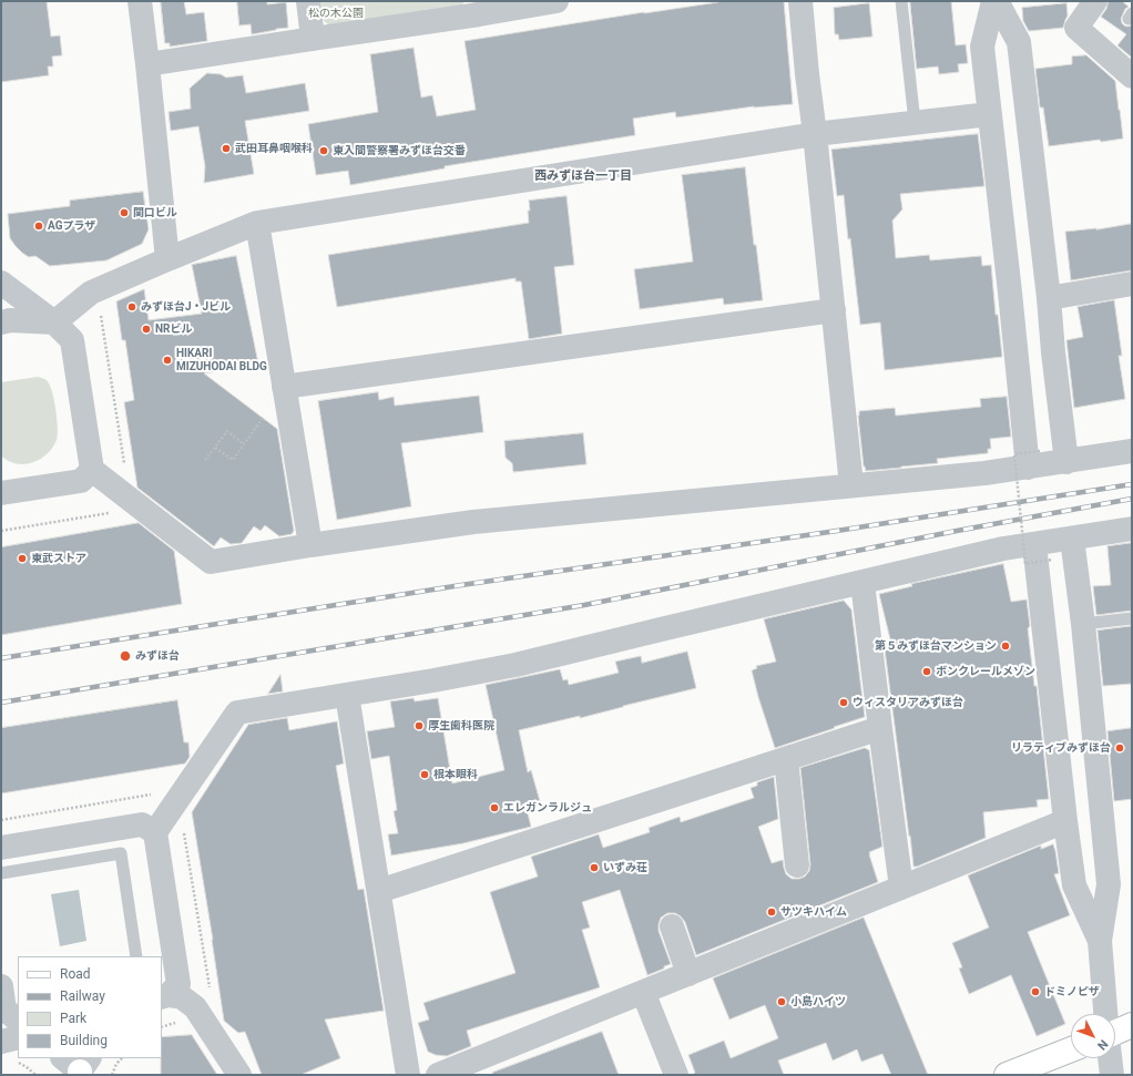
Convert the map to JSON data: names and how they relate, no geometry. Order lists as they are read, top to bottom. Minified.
{"districts":["西みずほ台一丁目"],"parks":["松の木公園"],"places":["武田耳鼻咽喉科","東入間警察署みずほ台交番","関口ビル","AGプラザ","みずほ台J・Jビル","NRビル","HIKARI MIZUHODAI BLDG","東武ストア","第５みずほ台マンション","みずほ台","ボンクレールメゾン","ウィスタリアみずほ台","厚生歯科医院","リラティブみずほ台","根本眼科","エレガンラルジュ","いずみ荘","サツキハイム","ドミノピザ","小島ハイツ"],"legend":["Road","Railway","Park","Building"],"north":"bottom right"}
